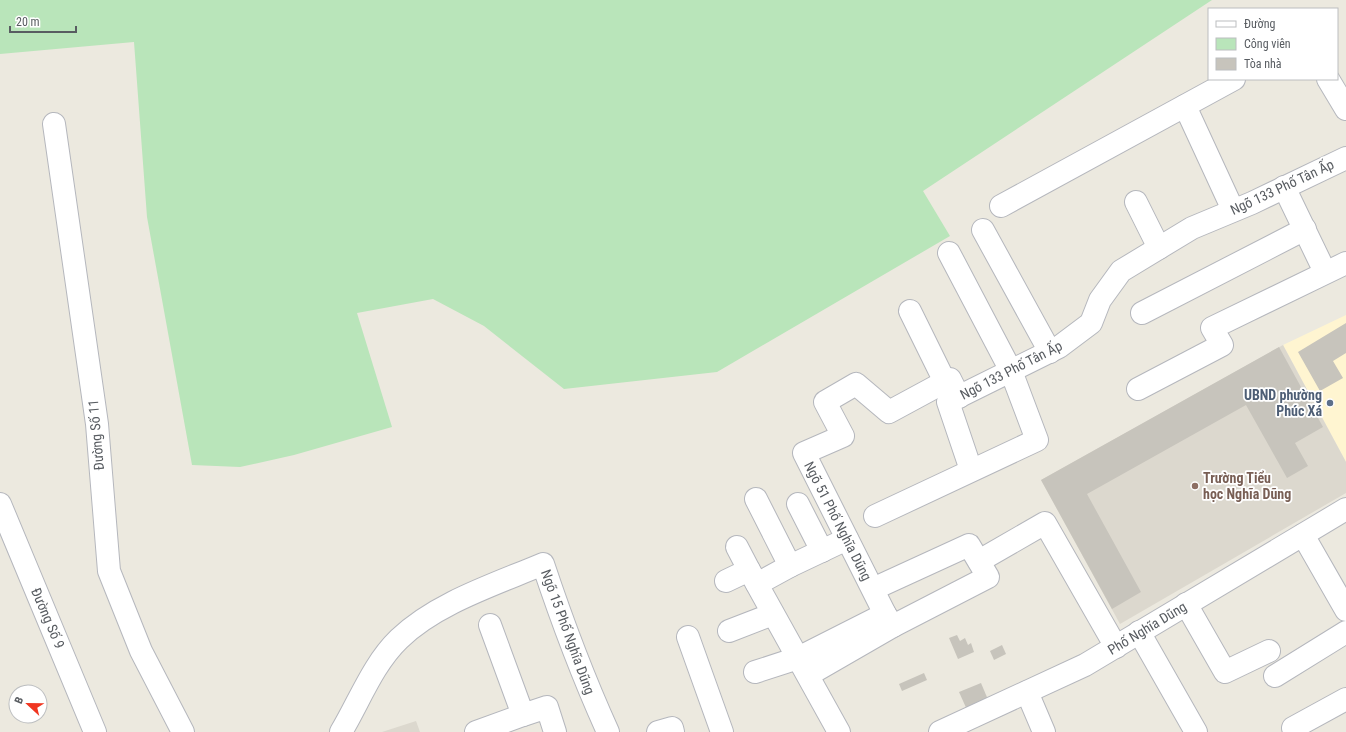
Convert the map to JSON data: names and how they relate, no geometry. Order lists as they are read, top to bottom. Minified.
{"streets":{"street":["Ngõ 133 Phố Tân Ấp","Đường Số 11","Ngõ 51 Phố Nghĩa Dũng","Đường Số 9","Phố Nghĩa Dũng","Ngõ 15 Phố Nghĩa Dũng"]},"crossings":[["Ngõ 133 Phố Tân Ấp","Ngõ 51 Phố Nghĩa Dũng"]],"places":["UBND phường Phúc Xá","Trường Tiểu học Nghĩa Dũng"],"legend":["Đường","Công viên","Tòa nhà"],"scale_bar":"20 m","north":"left"}
